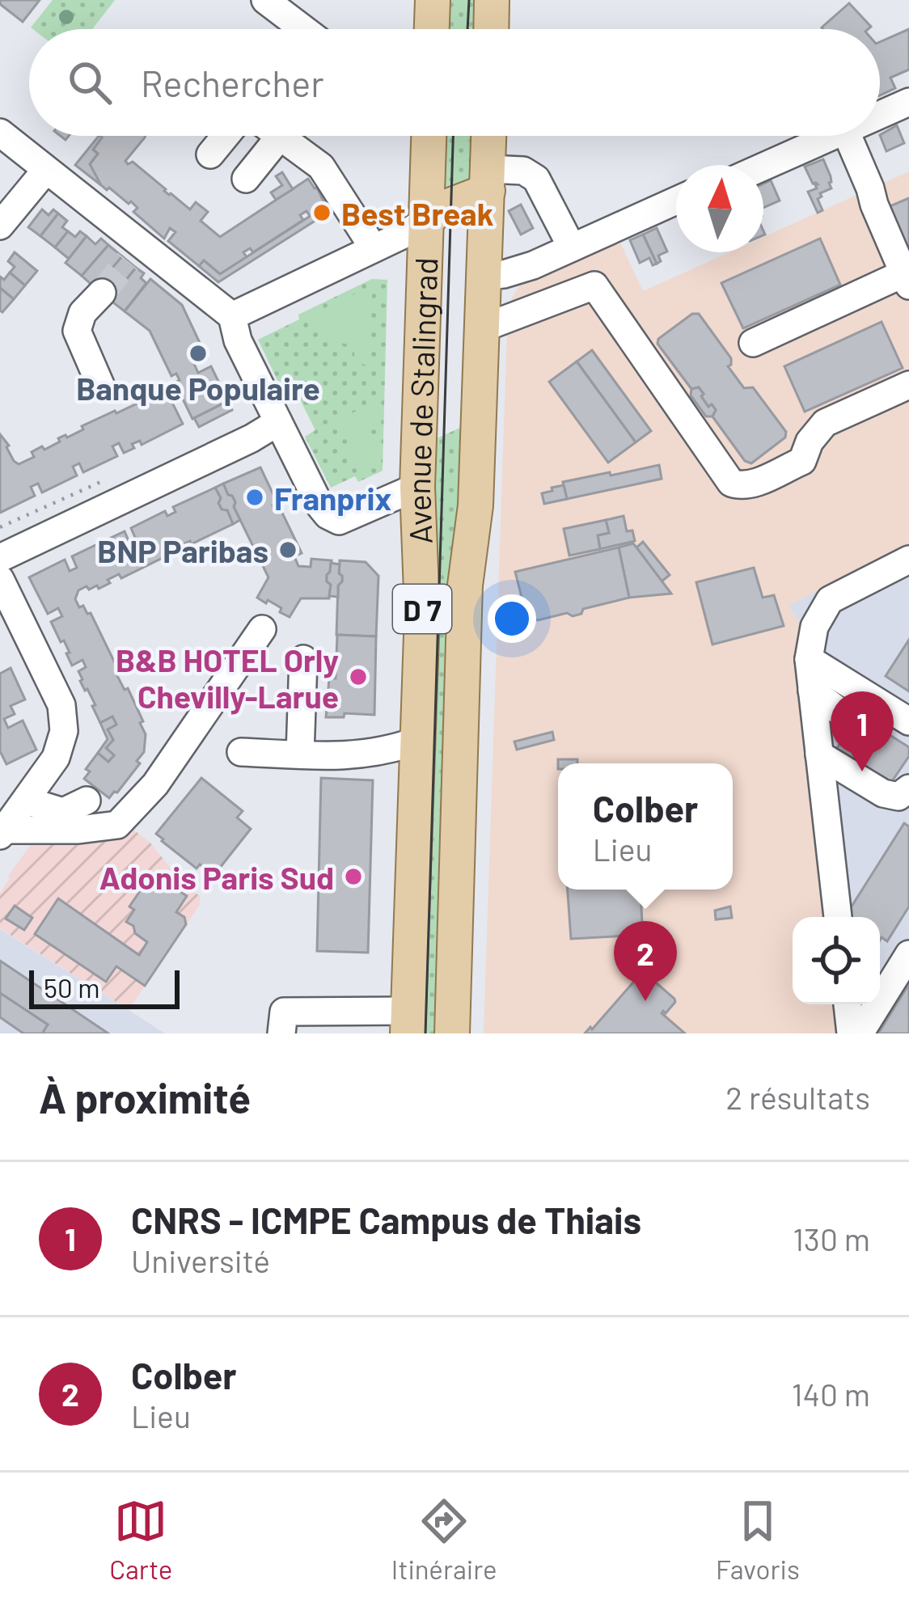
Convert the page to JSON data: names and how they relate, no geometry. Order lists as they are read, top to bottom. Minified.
{"streets":{"main road":["Avenue de Stalingrad","D 7"]},"places":["Best Break","Banque Populaire","Franprix","BNP Paribas","B&B HOTEL Orly Chevilly-Larue","Adonis Paris Sud"],"scale_bar":"50 m","north":"top","page":{"search":"Rechercher","pins":["1","2"],"popup":["Colber","Lieu"],"scale":"50 m","heading":["À proximité","2 résultats"],"list":[{"mark":"1","name":"CNRS - ICMPE Campus de Thiais","note":"Université","value":"130 m"},{"mark":"2","name":"Colber","note":"Lieu","value":"140 m"}],"nav":["Carte","Itinéraire","Favoris"]}}
